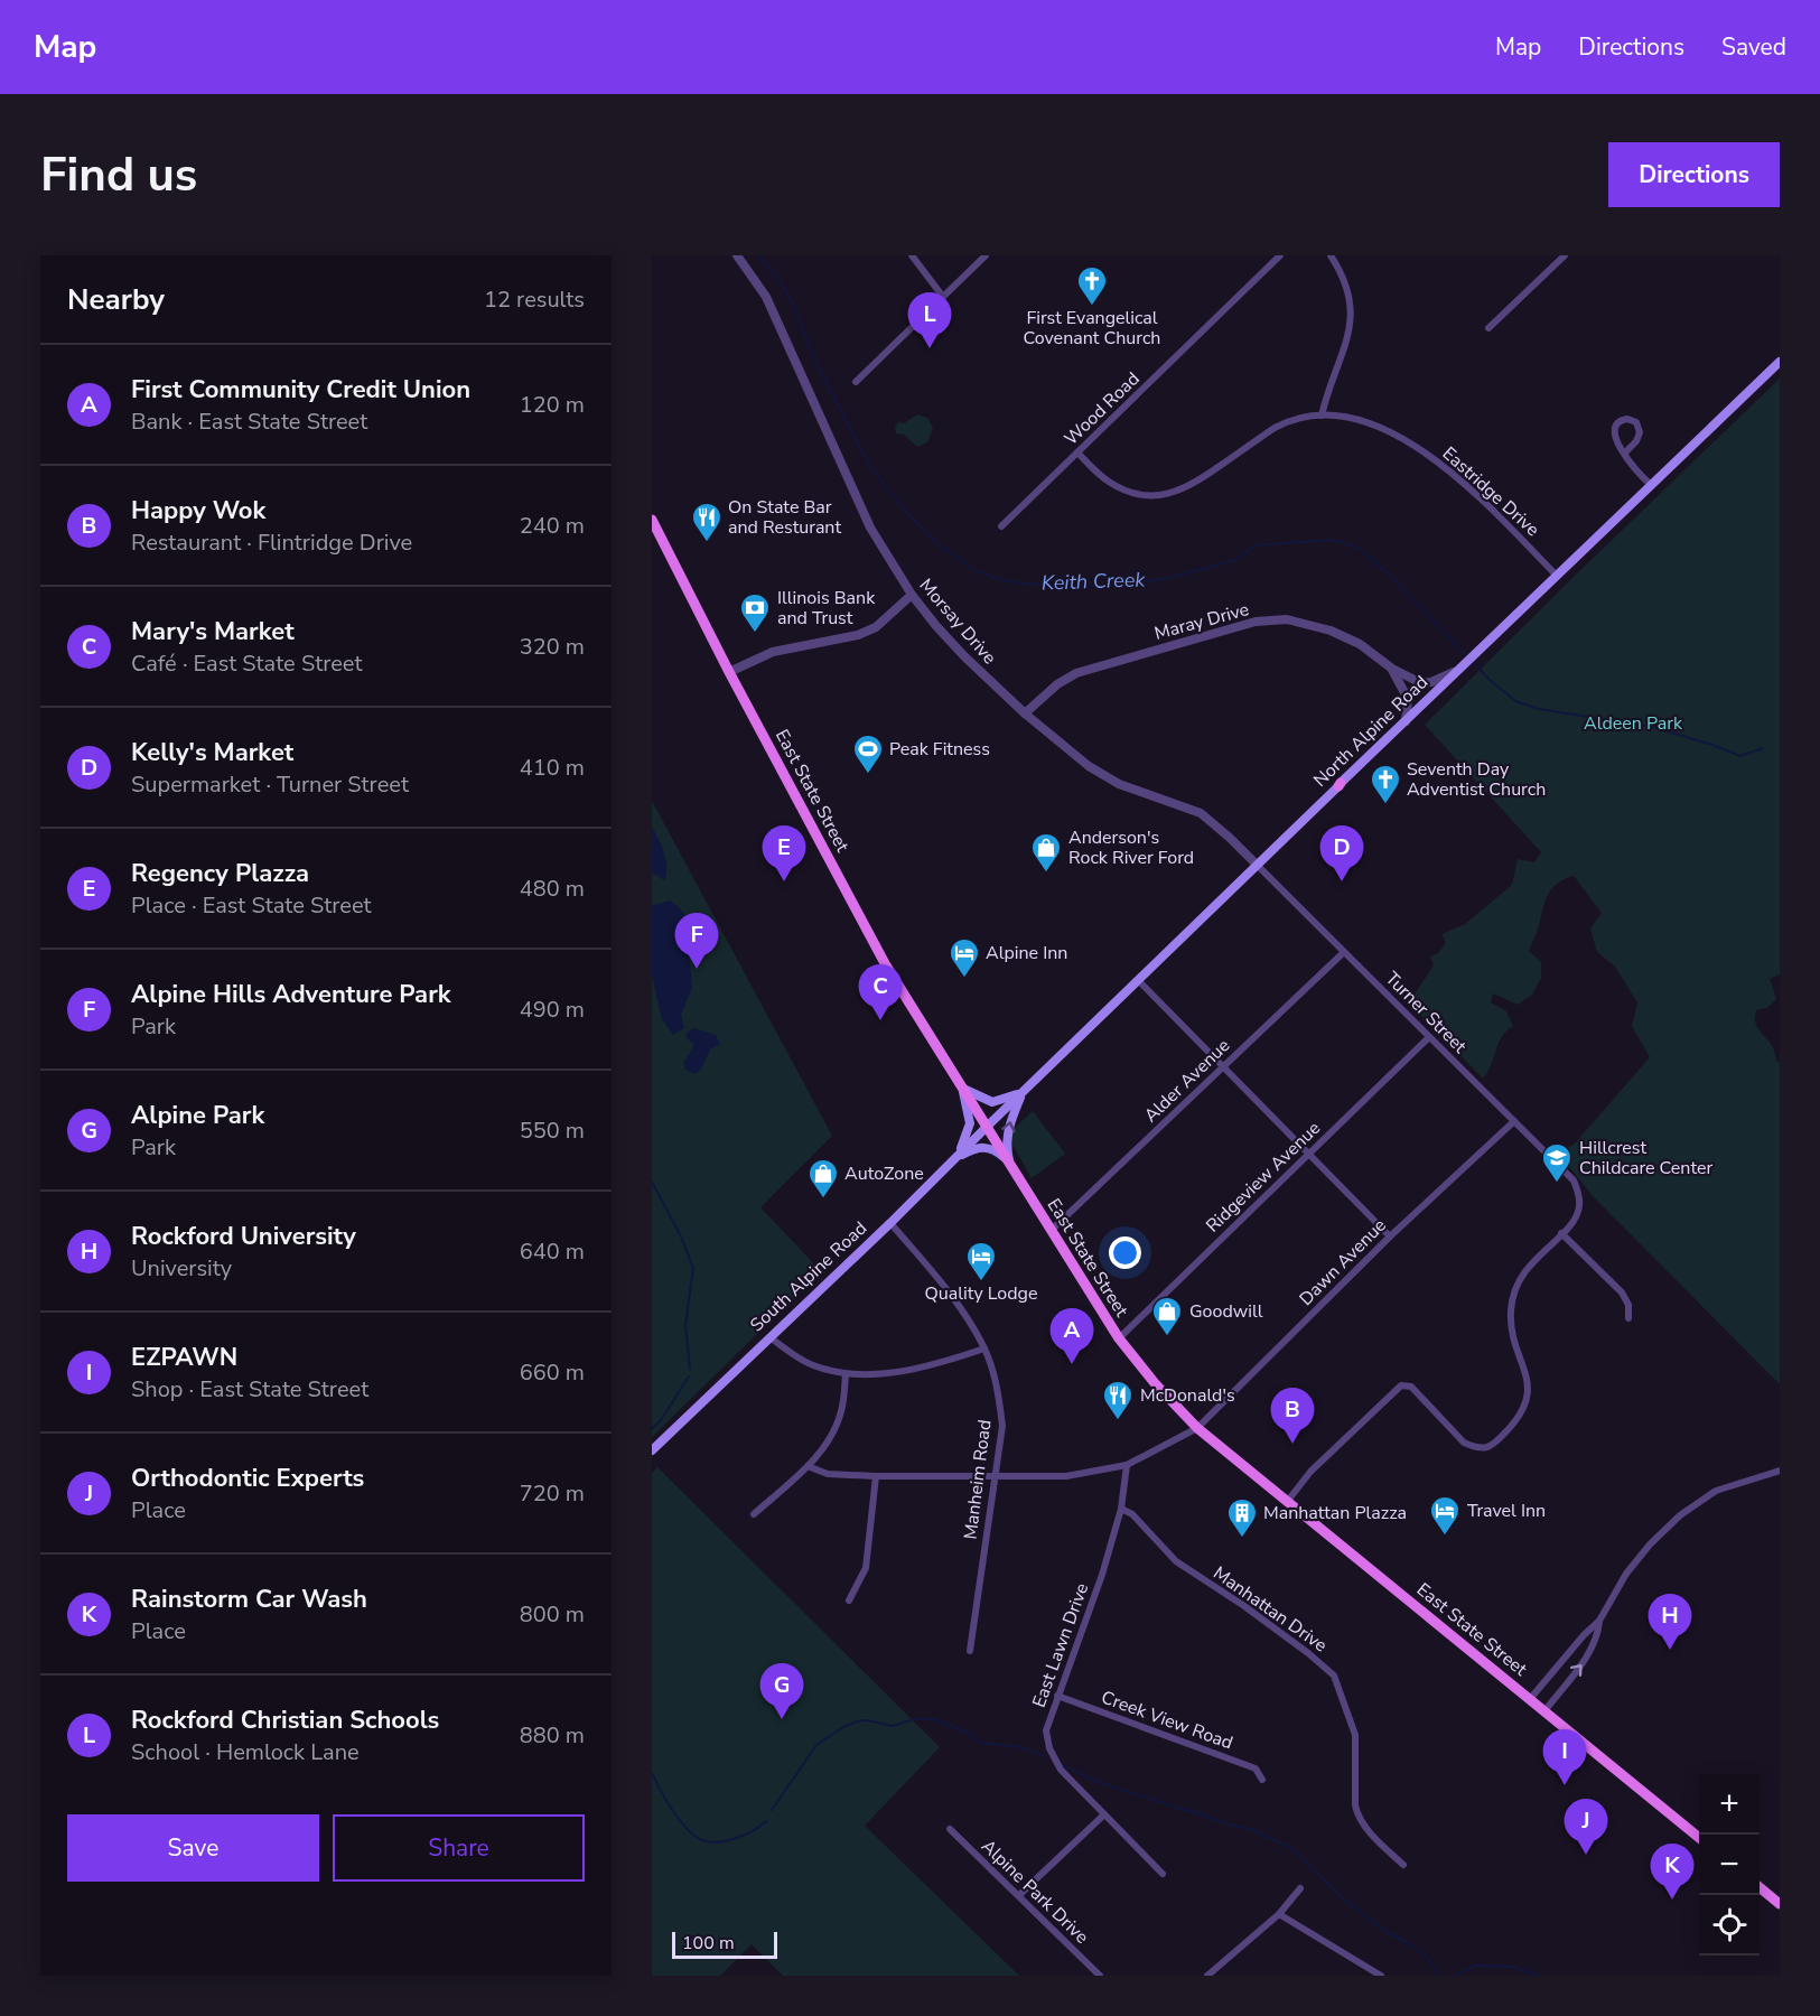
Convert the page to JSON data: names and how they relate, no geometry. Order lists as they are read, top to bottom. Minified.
{"streets":{"main road":["North Alpine Road","East State Street","South Alpine Road"],"street":["Wood Road","Eastridge Drive","Morsay Drive","Maray Drive","Turner Street","Alder Avenue","Ridgeview Avenue","Dawn Avenue","Manheim Road","Manhattan Drive","East Lawn Drive","Creek View Road","Alpine Park Drive"]},"crossings":[["Wood Road","Eastridge Drive"],["Eastridge Drive","North Alpine Road"],["Morsay Drive","Maray Drive"],["Morsay Drive","North Alpine Road"],["Morsay Drive","Turner Street"],["North Alpine Road","East State Street"],["North Alpine Road","Turner Street"],["North Alpine Road","South Alpine Road"],["East State Street","Alder Avenue"],["East State Street","Ridgeview Avenue"],["East State Street","Dawn Avenue"],["East State Street","South Alpine Road"],["Turner Street","Alder Avenue"],["Turner Street","Ridgeview Avenue"],["Turner Street","Dawn Avenue"],["Dawn Avenue","Manheim Road"],["Dawn Avenue","East Lawn Drive"],["South Alpine Road","Manheim Road"],["Manhattan Drive","East Lawn Drive"],["East Lawn Drive","Creek View Road"]],"water":["Keith Creek"],"parks":["Aldeen Park"],"places":{"church":["First Evangelical Covenant Church","Seventh Day Adventist Church"],"restaurant":["On State Bar and Resturant","McDonald's"],"bank":["Illinois Bank and Trust"],"sports":["Peak Fitness"],"shop":["Anderson's Rock River Ford","AutoZone","Goodwill"],"hotel":["Alpine Inn","Quality Lodge","Travel Inn"],"school or university":["Hillcrest Childcare Center"],"building":["Manhattan Plazza"]},"scale_bar":"100 m","page":{"header":"Map","nav":["Map","Directions","Saved"],"buttons":["Directions",["Save","Share"]],"title":"Find us","heading":["Nearby","12 results"],"pins":["L","D","E","F","C","A","B","H","G","I","J","K"],"list":[{"mark":"A","name":"First Community Credit Union","note":"Bank · East State Street","value":"120 m"},{"mark":"B","name":"Happy Wok","note":"Restaurant · Flintridge Drive","value":"240 m"},{"mark":"C","name":"Mary's Market","note":"Café · East State Street","value":"320 m"},{"mark":"D","name":"Kelly's Market","note":"Supermarket · Turner Street","value":"410 m"},{"mark":"E","name":"Regency Plazza","note":"Place · East State Street","value":"480 m"},{"mark":"F","name":"Alpine Hills Adventure Park","note":"Park","value":"490 m"},{"mark":"G","name":"Alpine Park","note":"Park","value":"550 m"},{"mark":"H","name":"Rockford University","note":"University","value":"640 m"},{"mark":"I","name":"EZPAWN","note":"Shop · East State Street","value":"660 m"},{"mark":"J","name":"Orthodontic Experts","note":"Place","value":"720 m"},{"mark":"K","name":"Rainstorm Car Wash","note":"Place","value":"800 m"},{"mark":"L","name":"Rockford Christian Schools","note":"School · Hemlock Lane","value":"880 m"}],"map_buttons":["+","−"],"scale":"100 m"}}
